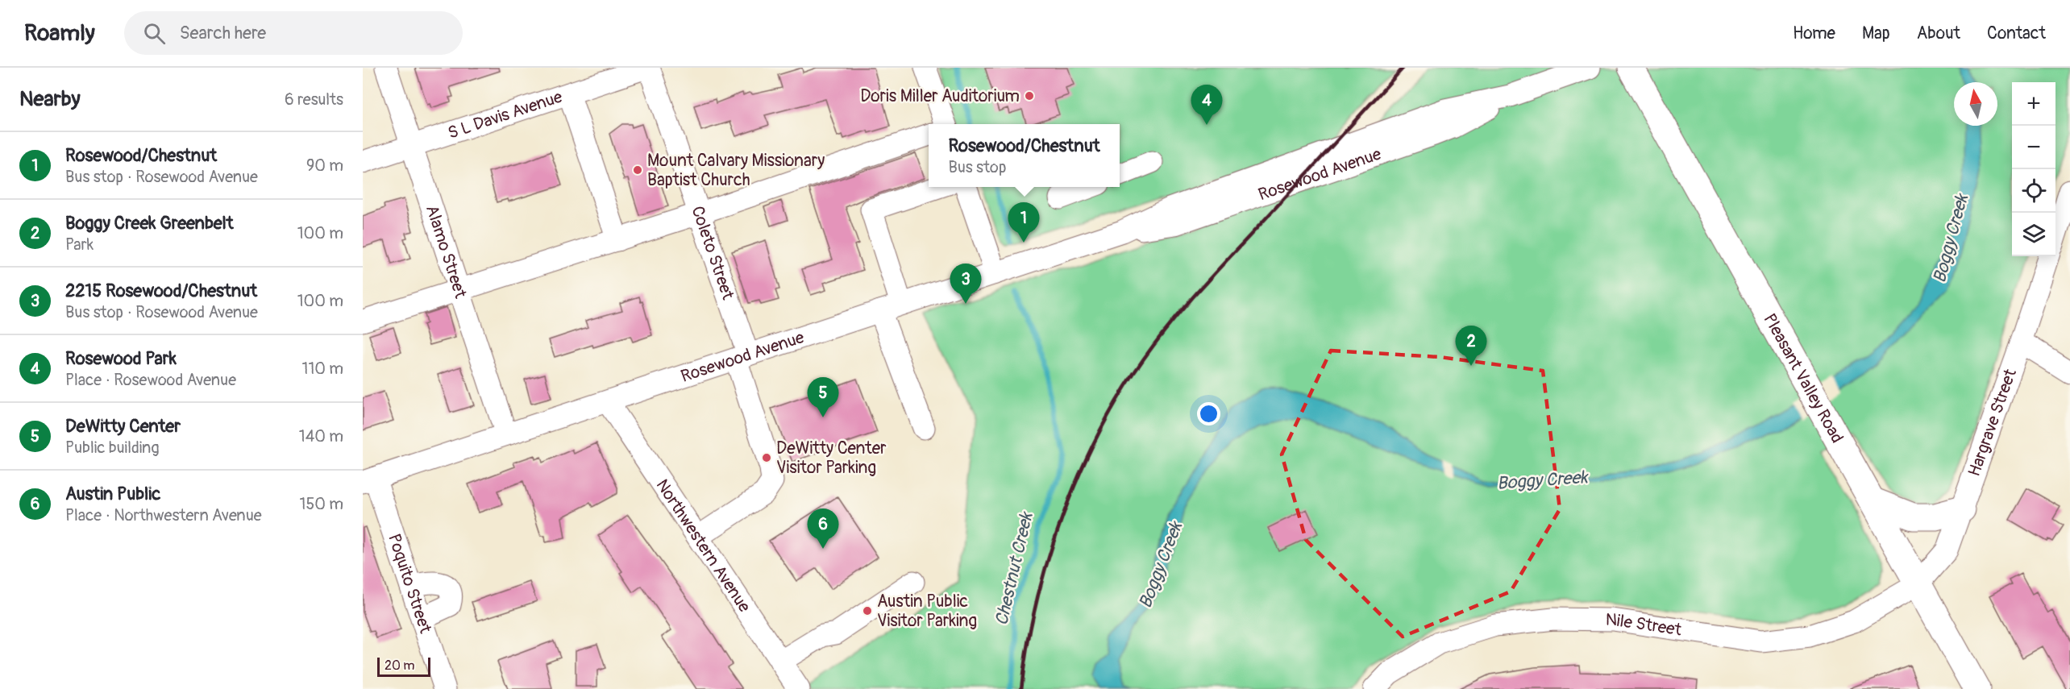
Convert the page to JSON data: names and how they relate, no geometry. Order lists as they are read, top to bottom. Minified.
{"streets":{"main road":["Pleasant Valley Road"],"street":["S L Davis Avenue","Rosewood Avenue","Alamo Street","Coleto Street","Hargrave Street","Northwestern Avenue","Poquito Street","Nile Street"]},"crossings":[["S L Davis Avenue","Alamo Street"],["S L Davis Avenue","Coleto Street"],["Rosewood Avenue","Alamo Street"],["Rosewood Avenue","Coleto Street"],["Rosewood Avenue","Northwestern Avenue"],["Rosewood Avenue","Poquito Street"],["Coleto Street","Northwestern Avenue"],["Pleasant Valley Road","Hargrave Street"],["Pleasant Valley Road","Nile Street"],["Hargrave Street","Nile Street"]],"water":["Boggy Creek","Chestnut Creek"],"places":["Doris Miller Auditorium","Mount Calvary Missionary Baptist Church","DeWitty Center Visitor Parking","Austin Public Visitor Parking"],"scale_bar":"20 m","north":"top","page":{"header":"Roamly","search":"Search here","nav":["Home","Map","About","Contact"],"heading":["Nearby","6 results"],"map_buttons":["+","−"],"pins":["4","1","3","2","5","6"],"popup":["Rosewood/Chestnut","Bus stop"],"list":[{"mark":"1","name":"Rosewood/Chestnut","note":"Bus stop · Rosewood Avenue","value":"90 m"},{"mark":"2","name":"Boggy Creek Greenbelt","note":"Park","value":"100 m"},{"mark":"3","name":"2215 Rosewood/Chestnut","note":"Bus stop · Rosewood Avenue","value":"100 m"},{"mark":"4","name":"Rosewood Park","note":"Place · Rosewood Avenue","value":"110 m"},{"mark":"5","name":"DeWitty Center","note":"Public building","value":"140 m"},{"mark":"6","name":"Austin Public","note":"Place · Northwestern Avenue","value":"150 m"}],"scale":"20 m"}}
